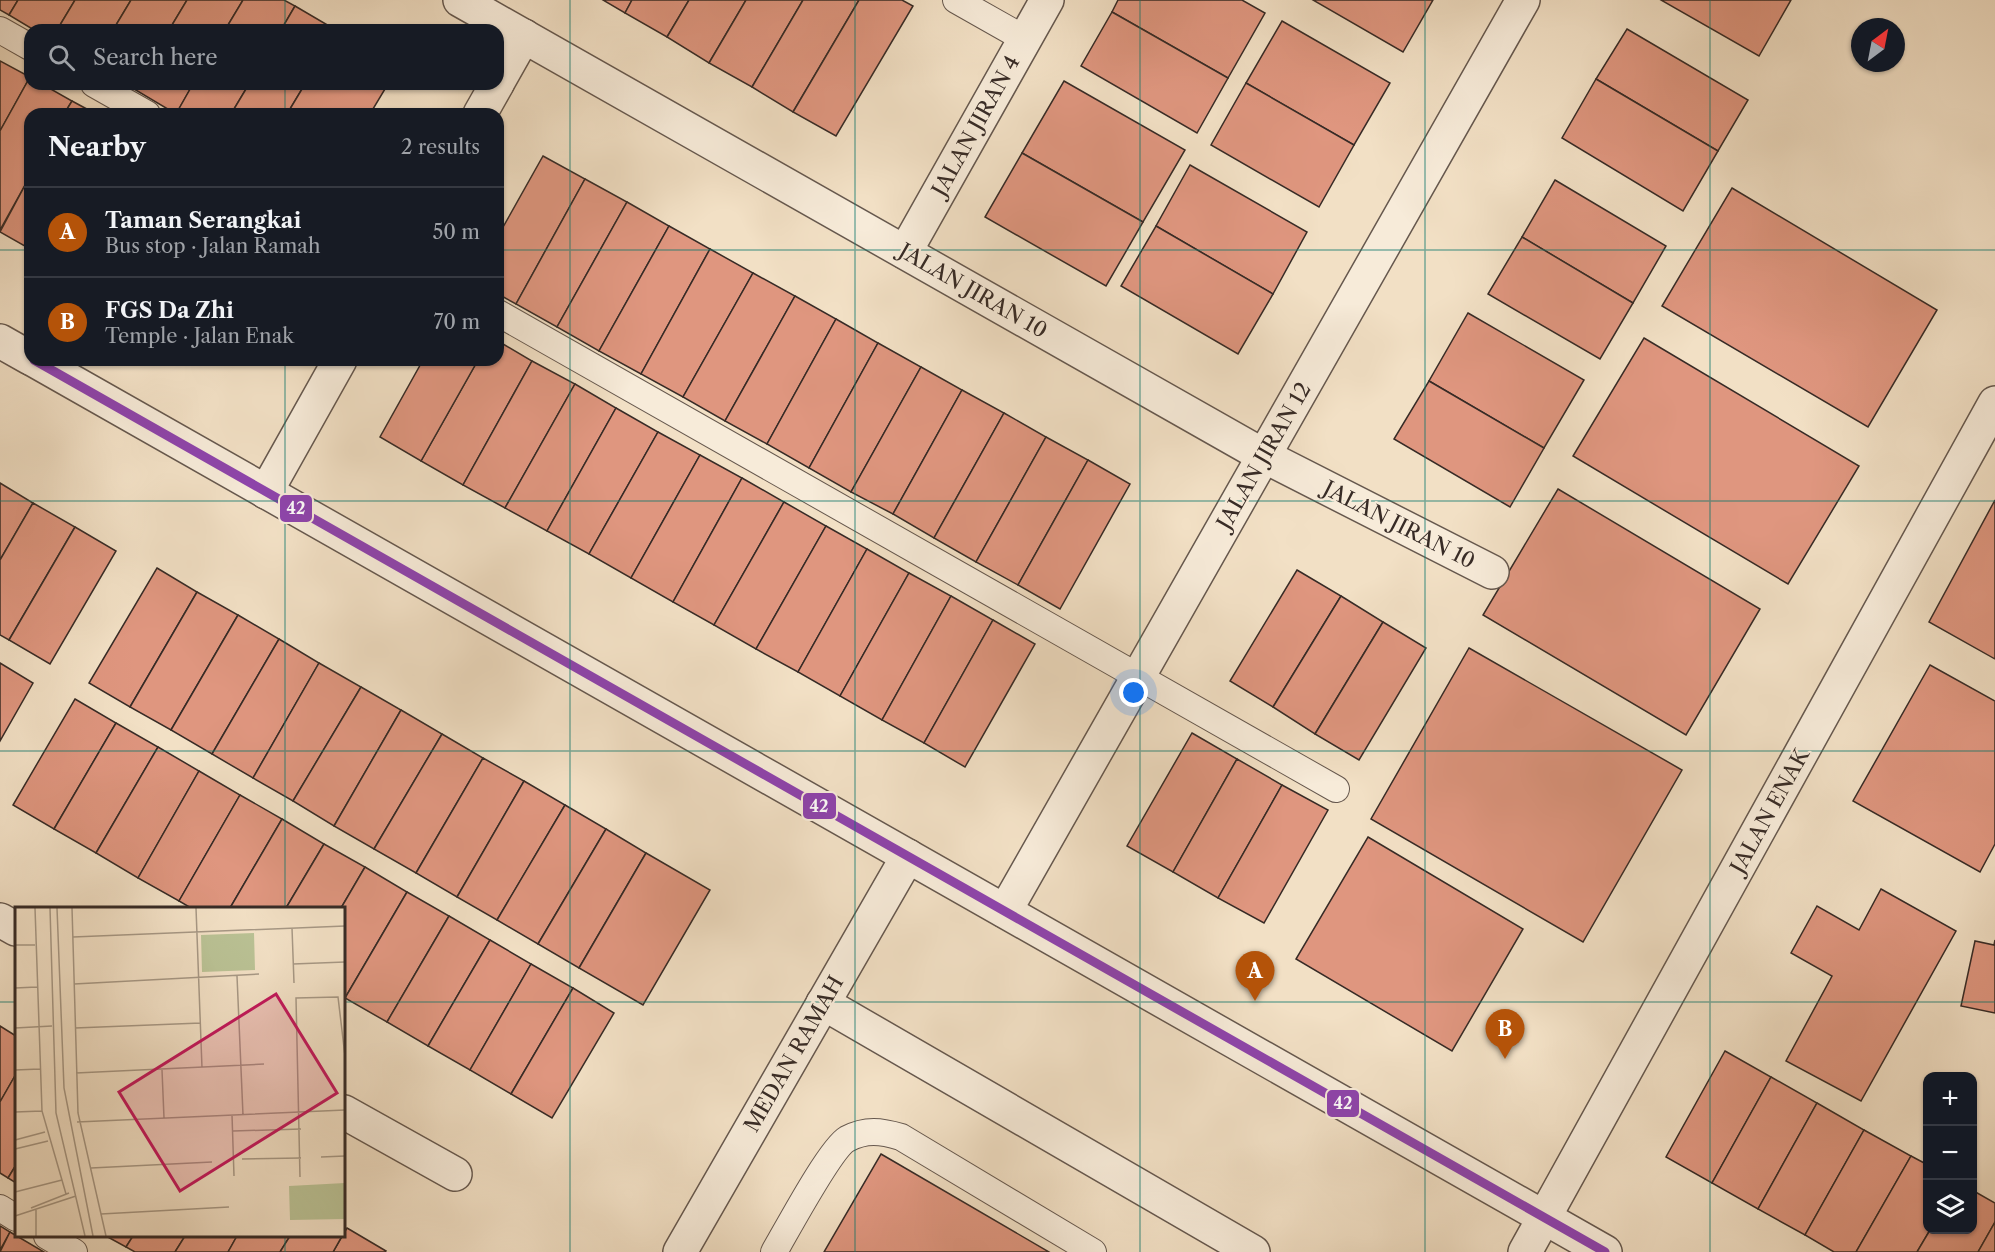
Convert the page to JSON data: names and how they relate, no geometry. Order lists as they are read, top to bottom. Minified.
{"streets":{"street":["JALAN JIRAN 4","JALAN JIRAN 10","JALAN JIRAN 12","JALAN ENAK","MEDAN RAMAH"]},"crossings":[["JALAN JIRAN 4","JALAN JIRAN 10"],["JALAN JIRAN 10","JALAN JIRAN 12"]],"lines":["transit line 42"],"north":"top right","page":{"search":"Search here","heading":["Nearby","2 results"],"list":[{"mark":"A","name":"Taman Serangkai","note":"Bus stop · Jalan Ramah","value":"50 m"},{"mark":"B","name":"FGS Da Zhi","note":"Temple · Jalan Enak","value":"70 m"}],"pins":["A","B"],"map_buttons":["+","−"]}}
